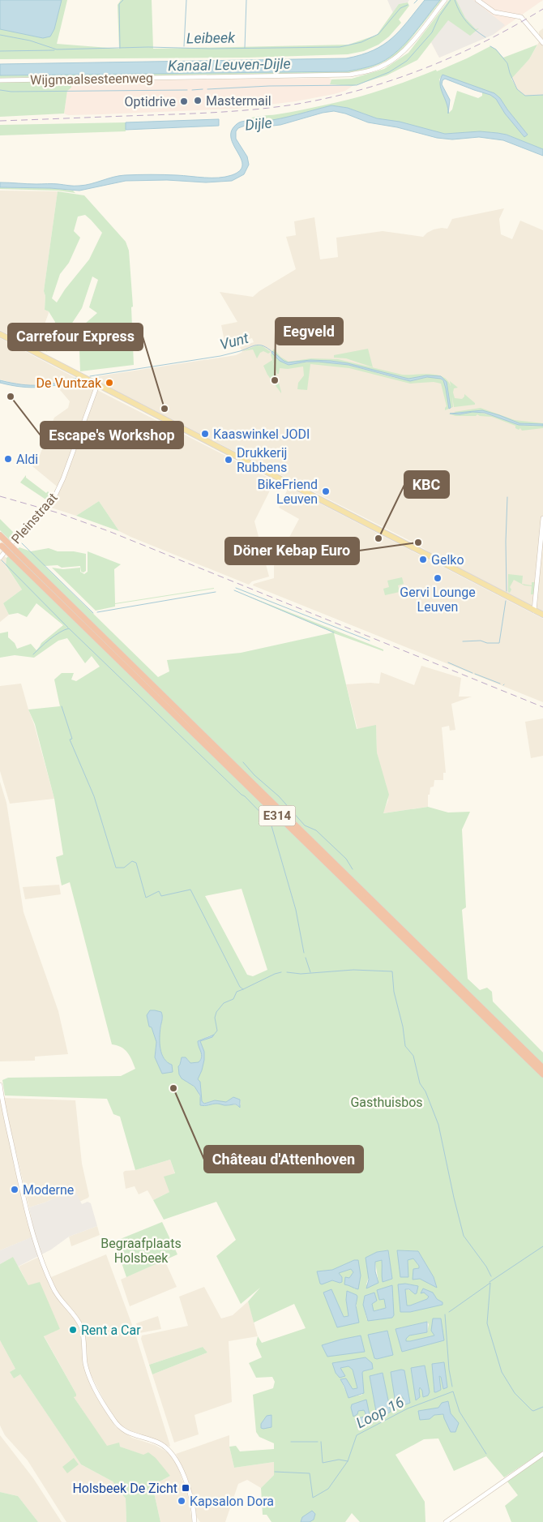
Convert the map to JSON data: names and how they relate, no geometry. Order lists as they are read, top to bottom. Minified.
{"streets":{"highway":["E314"],"street":["Wijgmaalsesteenweg","Pleinstraat"]},"water":["Leibeek","Kanaal Leuven-Dijle","Dijle","Vunt","Loop 16"],"parks":["Gasthuisbos","Begraafplaats Holsbeek"],"places":{"other":["Mastermail","Optidrive","Eegveld","De Vuntzak","Escape's Workshop","Carrefour Express","Kaaswinkel JODI","Aldi","Drukkerij Rubbens","BikeFriend Leuven","KBC","Döner Kebap Euro","Gelko","Gervi Lounge Leuven","Château d'Attenhoven","Moderne","Rent a Car","Kapsalon Dora"],"transit":["Holsbeek De Zicht"]}}
